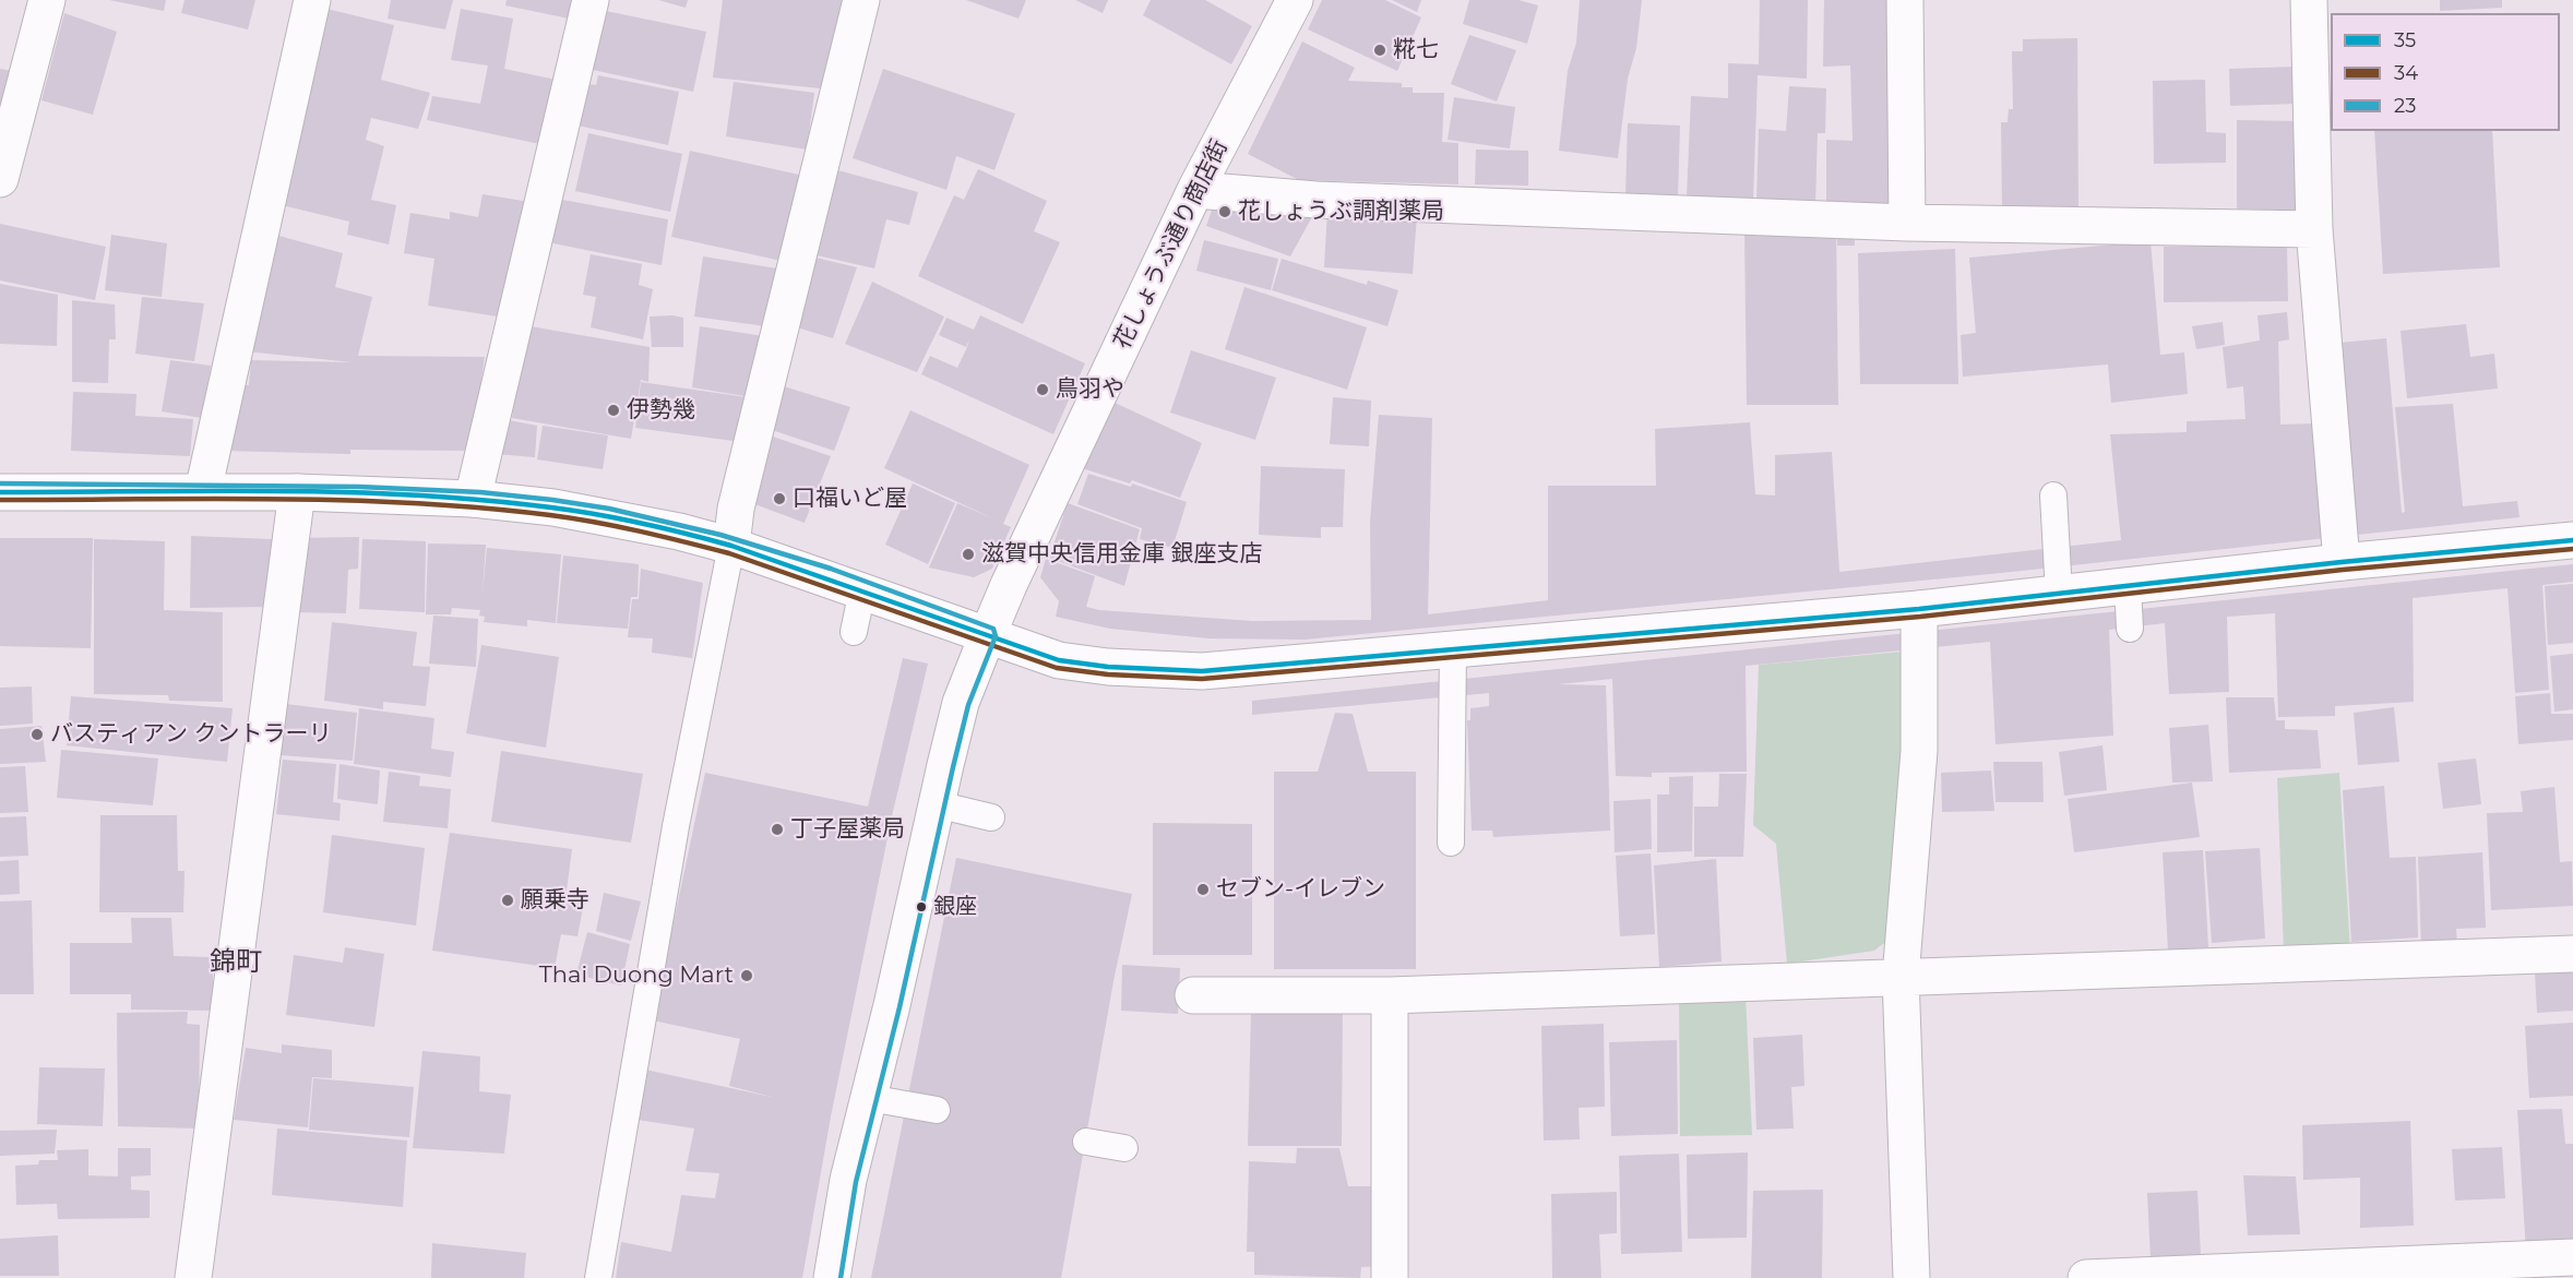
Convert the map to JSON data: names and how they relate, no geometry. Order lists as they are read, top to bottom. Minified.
{"streets":{"street":["花しょうぶ通り商店街"]},"districts":["錦町"],"places":["糀七","花しょうぶ調剤薬局","鳥羽や","伊勢幾","口福いど屋","滋賀中央信用金庫 銀座支店","バスティアン クントラーリ","丁子屋薬局","セブン-イレブン","願乗寺","銀座","Thai Duong Mart"],"lines":["transit line 23","transit line 35","transit line 34"],"legend":["35","34","23"]}
